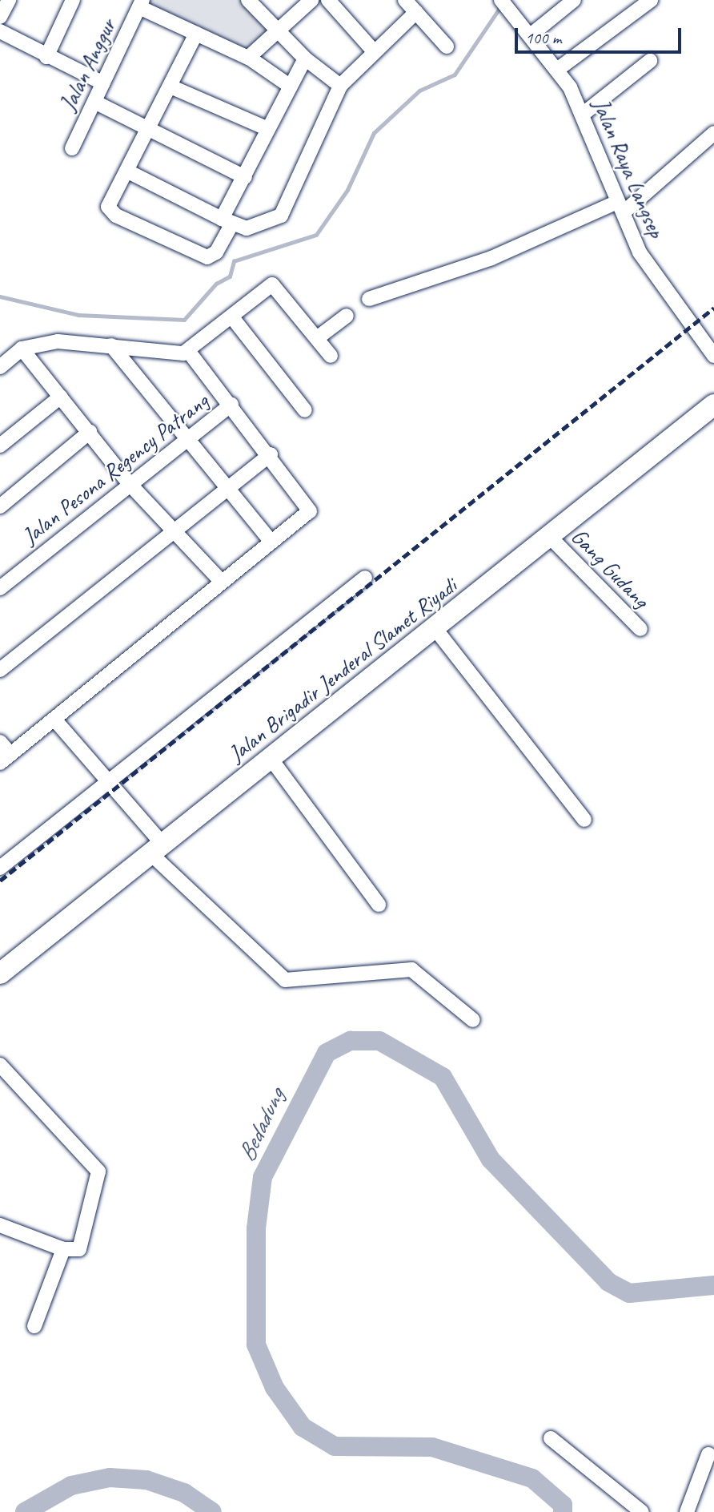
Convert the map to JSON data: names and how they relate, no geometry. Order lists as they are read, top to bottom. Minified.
{"streets":{"main road":["Jalan Brigadir Jenderal Slamet Riyadi"],"street":["Jalan Anggur","Jalan Raya Langsep","Jalan Pesona Regency Patrang","Gang Gudang"]},"crossings":[["Gang Gudang","Jalan Brigadir Jenderal Slamet Riyadi"]],"water":["Bedadung"],"scale_bar":"100 m"}
